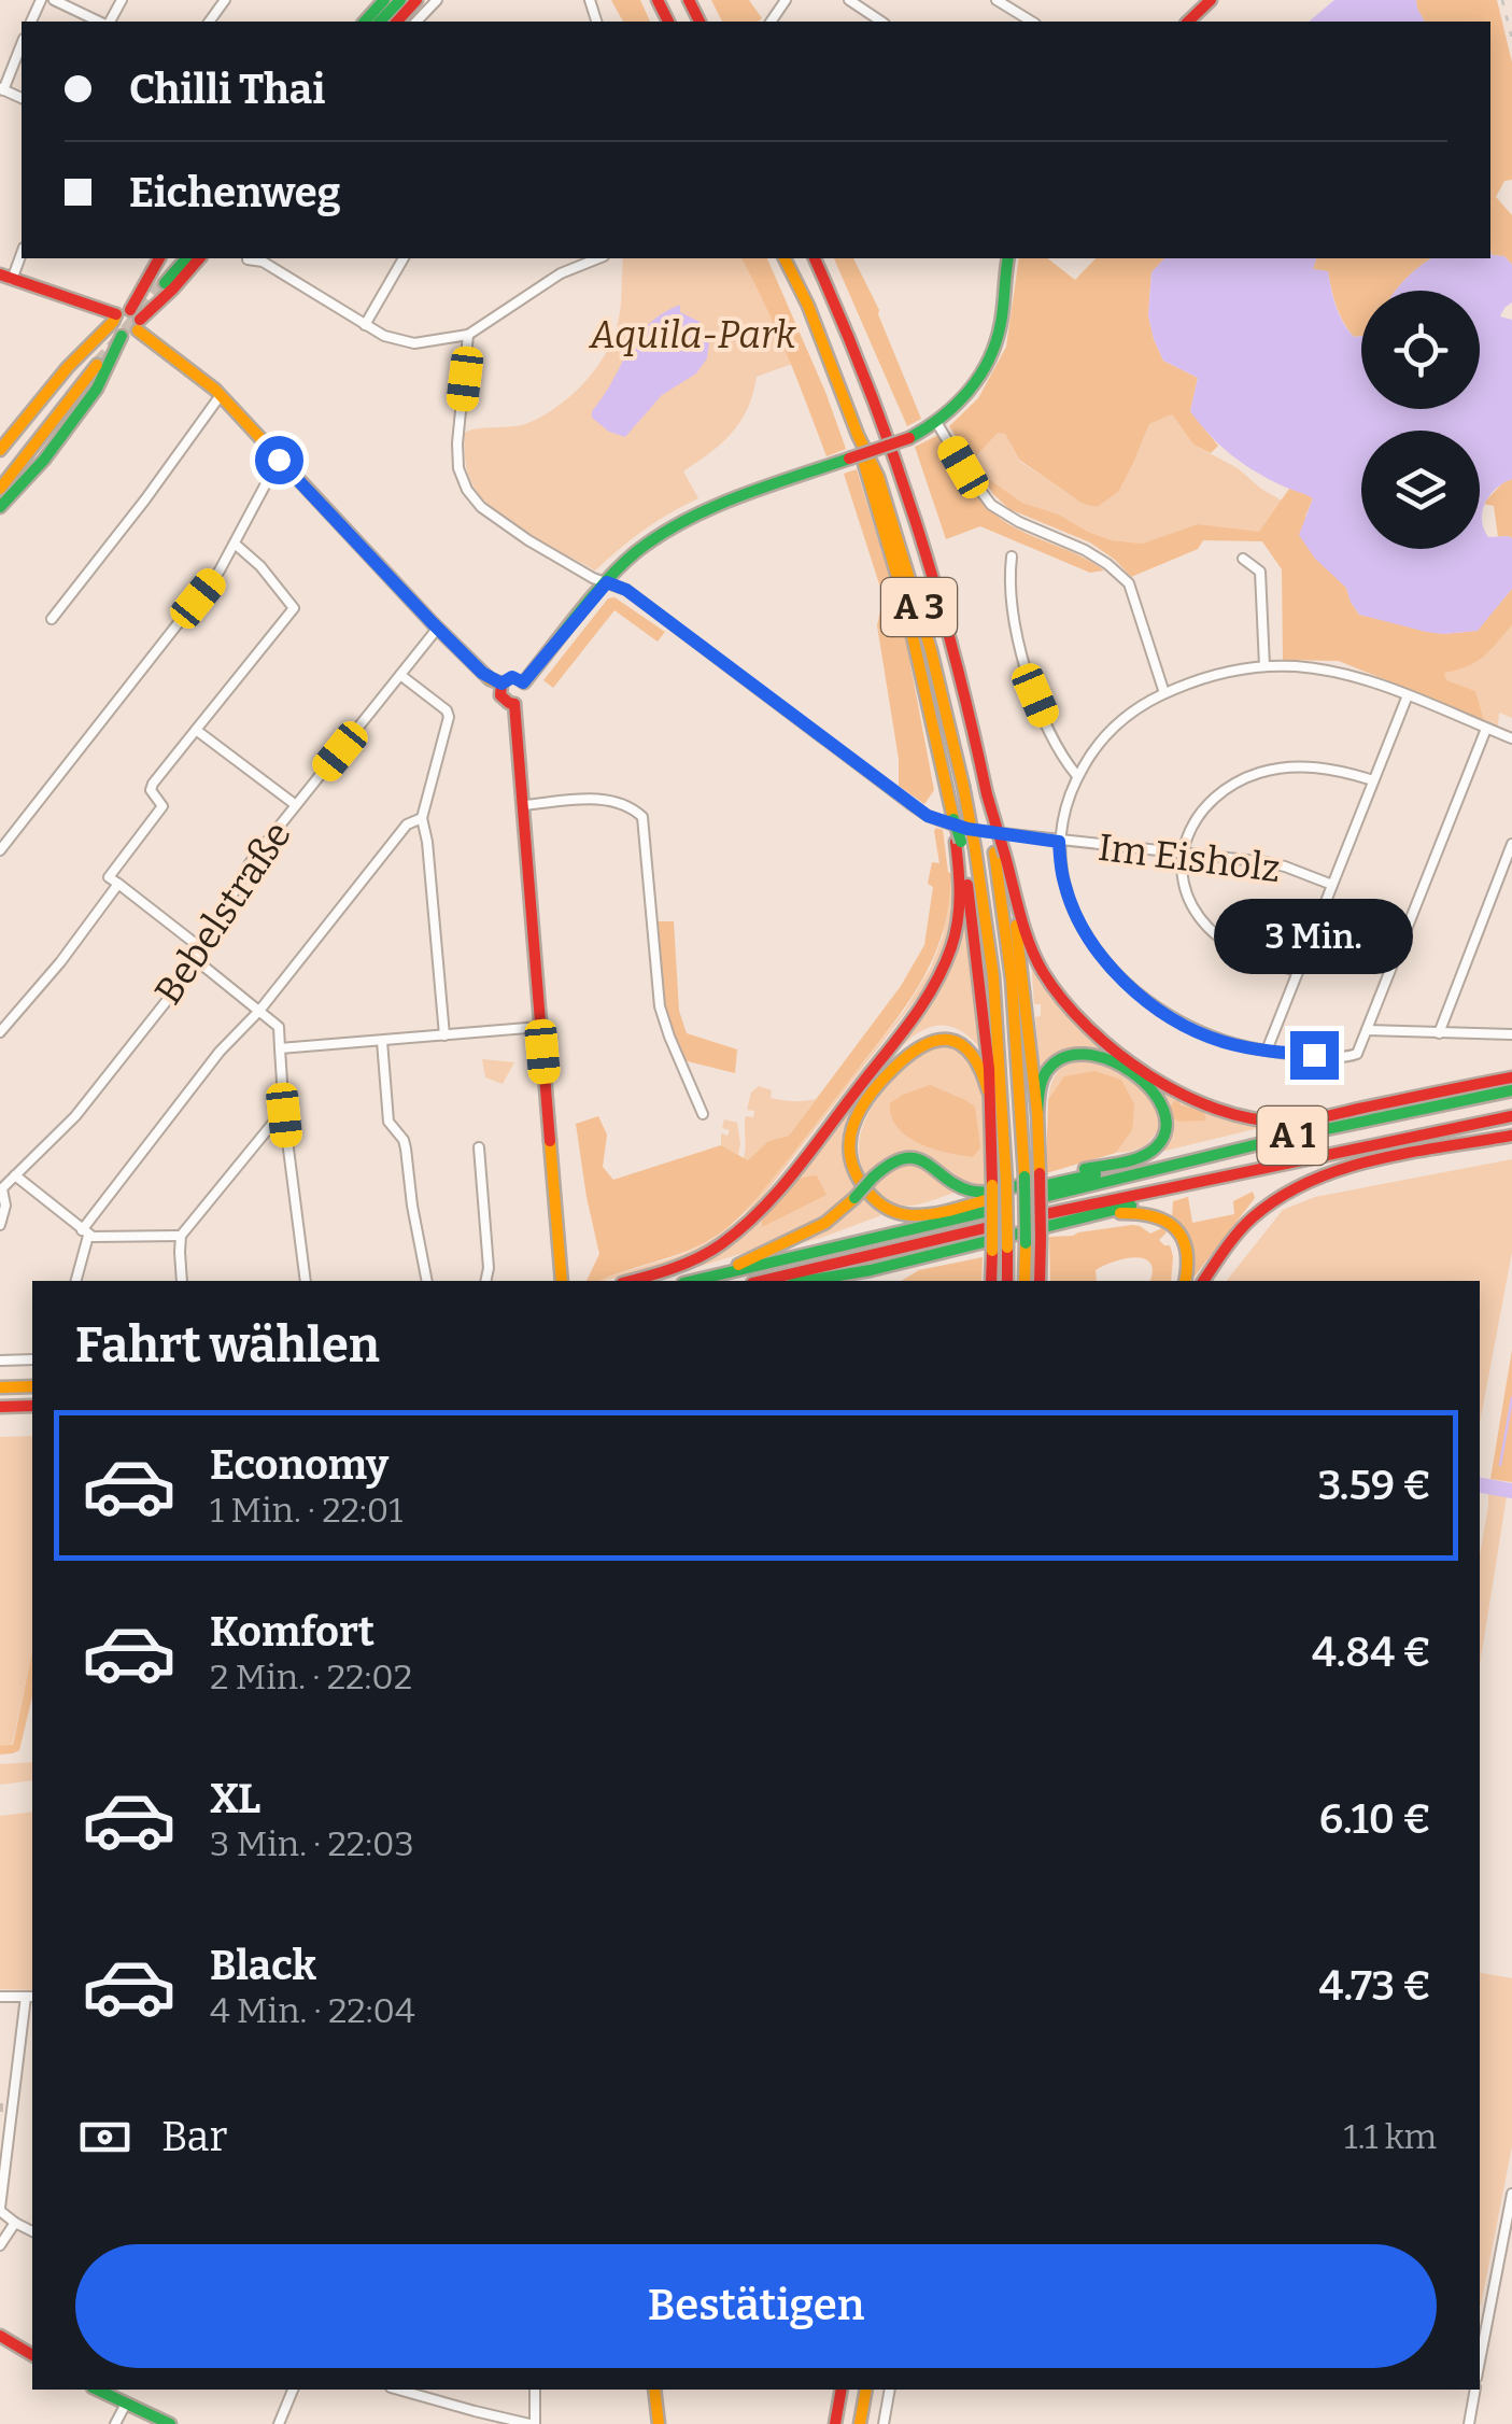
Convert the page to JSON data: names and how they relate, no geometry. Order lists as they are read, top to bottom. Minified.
{"streets":{"main road":["A 3","A 1"],"street":["Im Eisholz","Bebelstraße"]},"parks":["Aquila-Park"],"page":{"banner":["Chilli Thai","Eichenweg"],"bubble":"3 Min.","heading":"Fahrt wählen","list":[{"name":"Economy","note":"1 Min. · 22:01","value":"3.59 €"},{"name":"Komfort","note":"2 Min. · 22:02","value":"4.84 €"},{"name":"XL","note":"3 Min. · 22:03","value":"6.10 €"},{"name":"Black","note":"4 Min. · 22:04","value":"4.73 €"}],"pay":["Bar","1.1 km"],"buttons":"Bestätigen"}}
